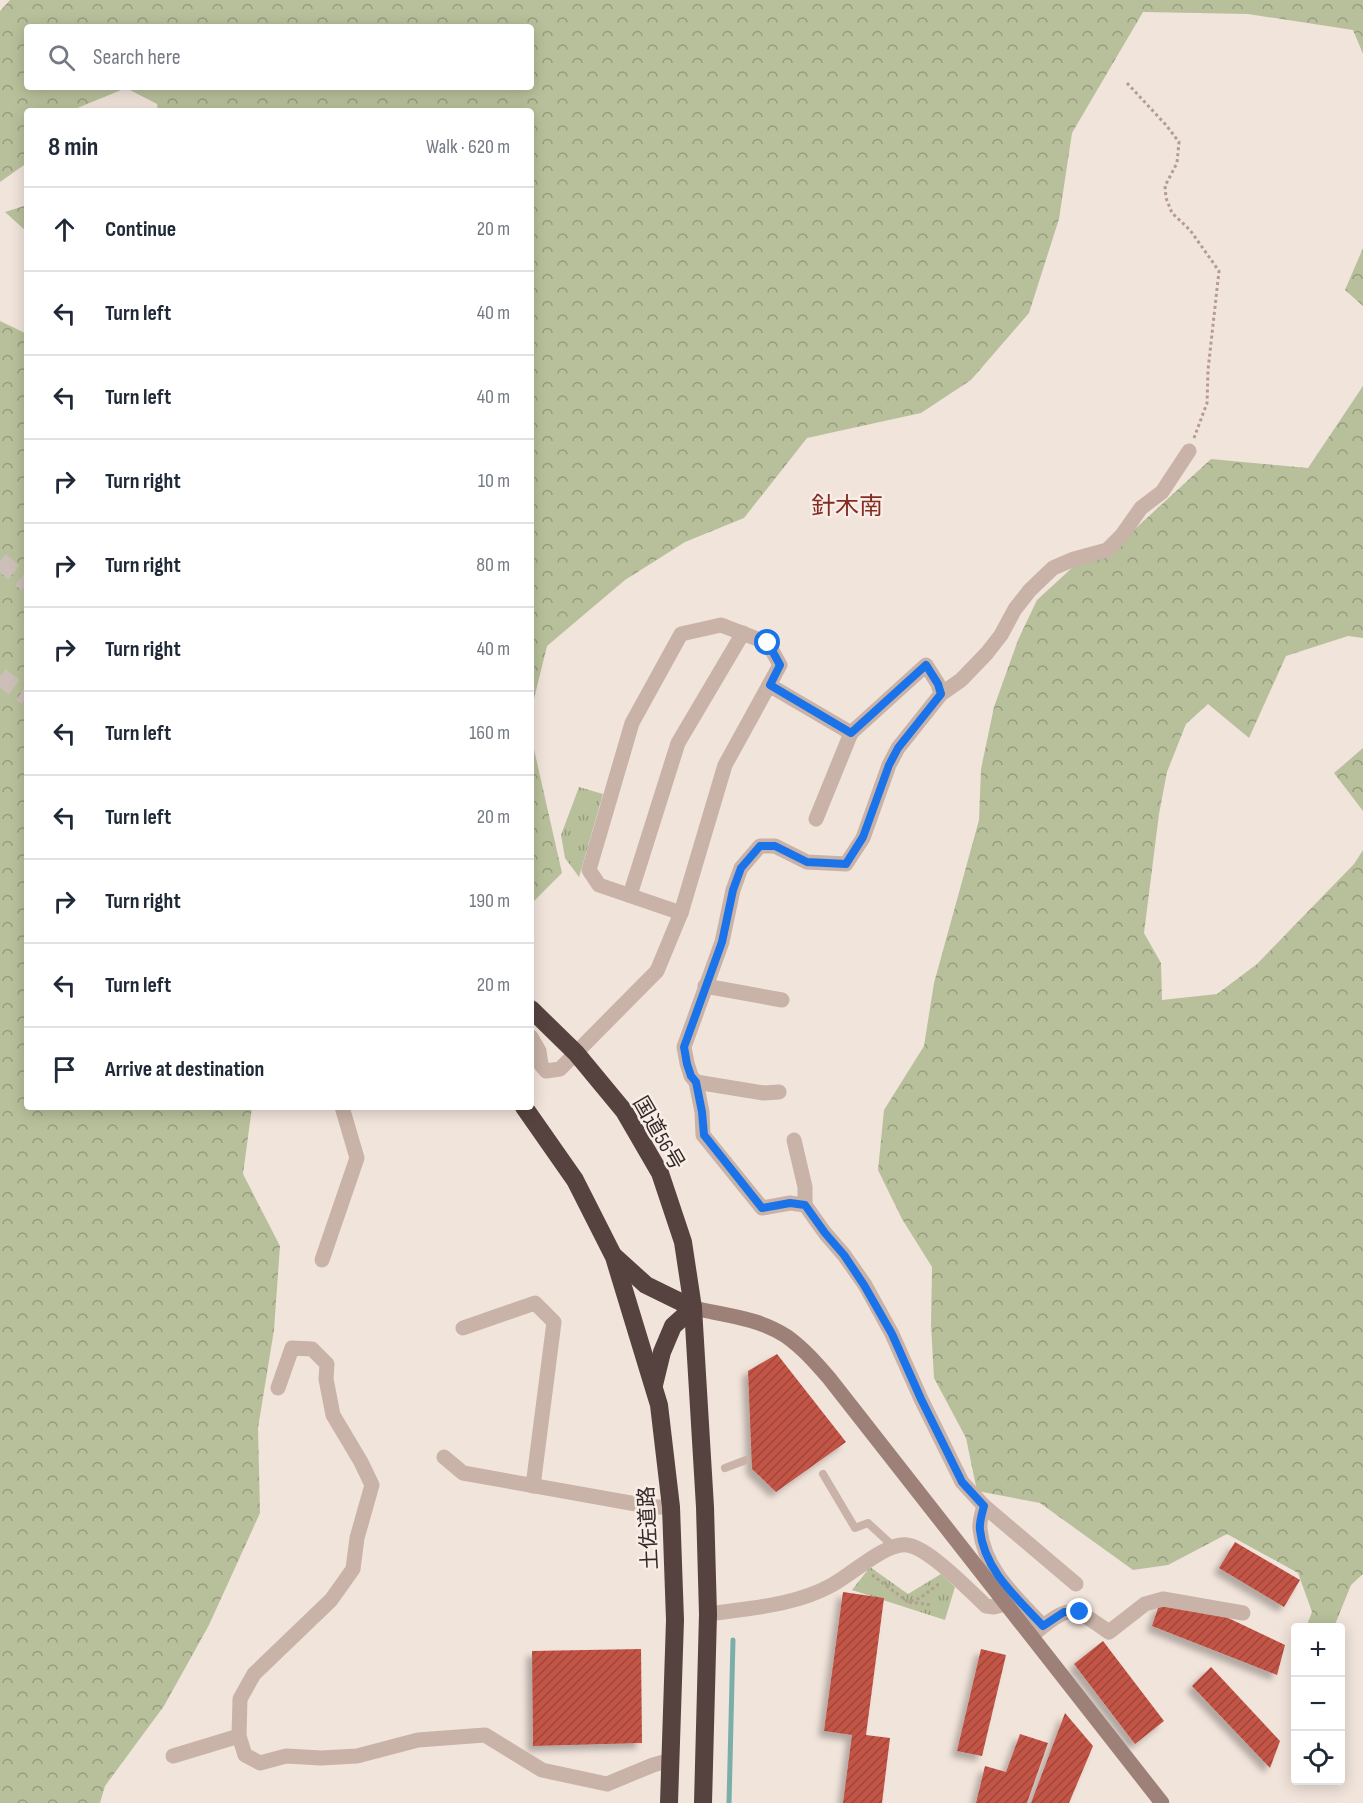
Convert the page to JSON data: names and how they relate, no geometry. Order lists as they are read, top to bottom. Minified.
{"streets":{"highway":["国道56号","土佐道路"]},"districts":["針木南"],"page":{"search":"Search here","heading":["8 min","Walk · 620 m"],"list":[["Continue","20 m"],["Turn left","40 m"],["Turn left","40 m"],["Turn right","10 m"],["Turn right","80 m"],["Turn right","40 m"],["Turn left","160 m"],["Turn left","20 m"],["Turn right","190 m"],["Turn left","20 m"],"Arrive at destination"],"map_buttons":["+","−"]}}
